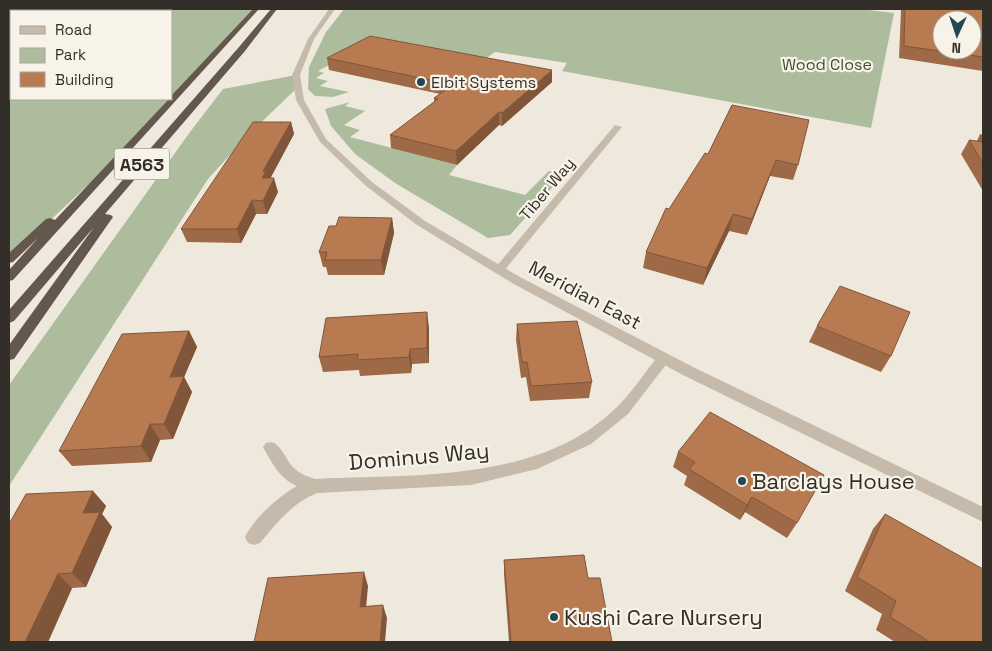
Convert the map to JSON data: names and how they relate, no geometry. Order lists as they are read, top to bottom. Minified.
{"streets":{"highway":["A563"],"street":["Tiber Way","Meridian East","Dominus Way"]},"crossings":[["Tiber Way","Meridian East"],["Meridian East","Dominus Way"]],"parks":["Wood Close"],"places":["Elbit Systems","Barclays House","Kushi Care Nursery"],"legend":["Road","Park","Building"],"north":"bottom"}
